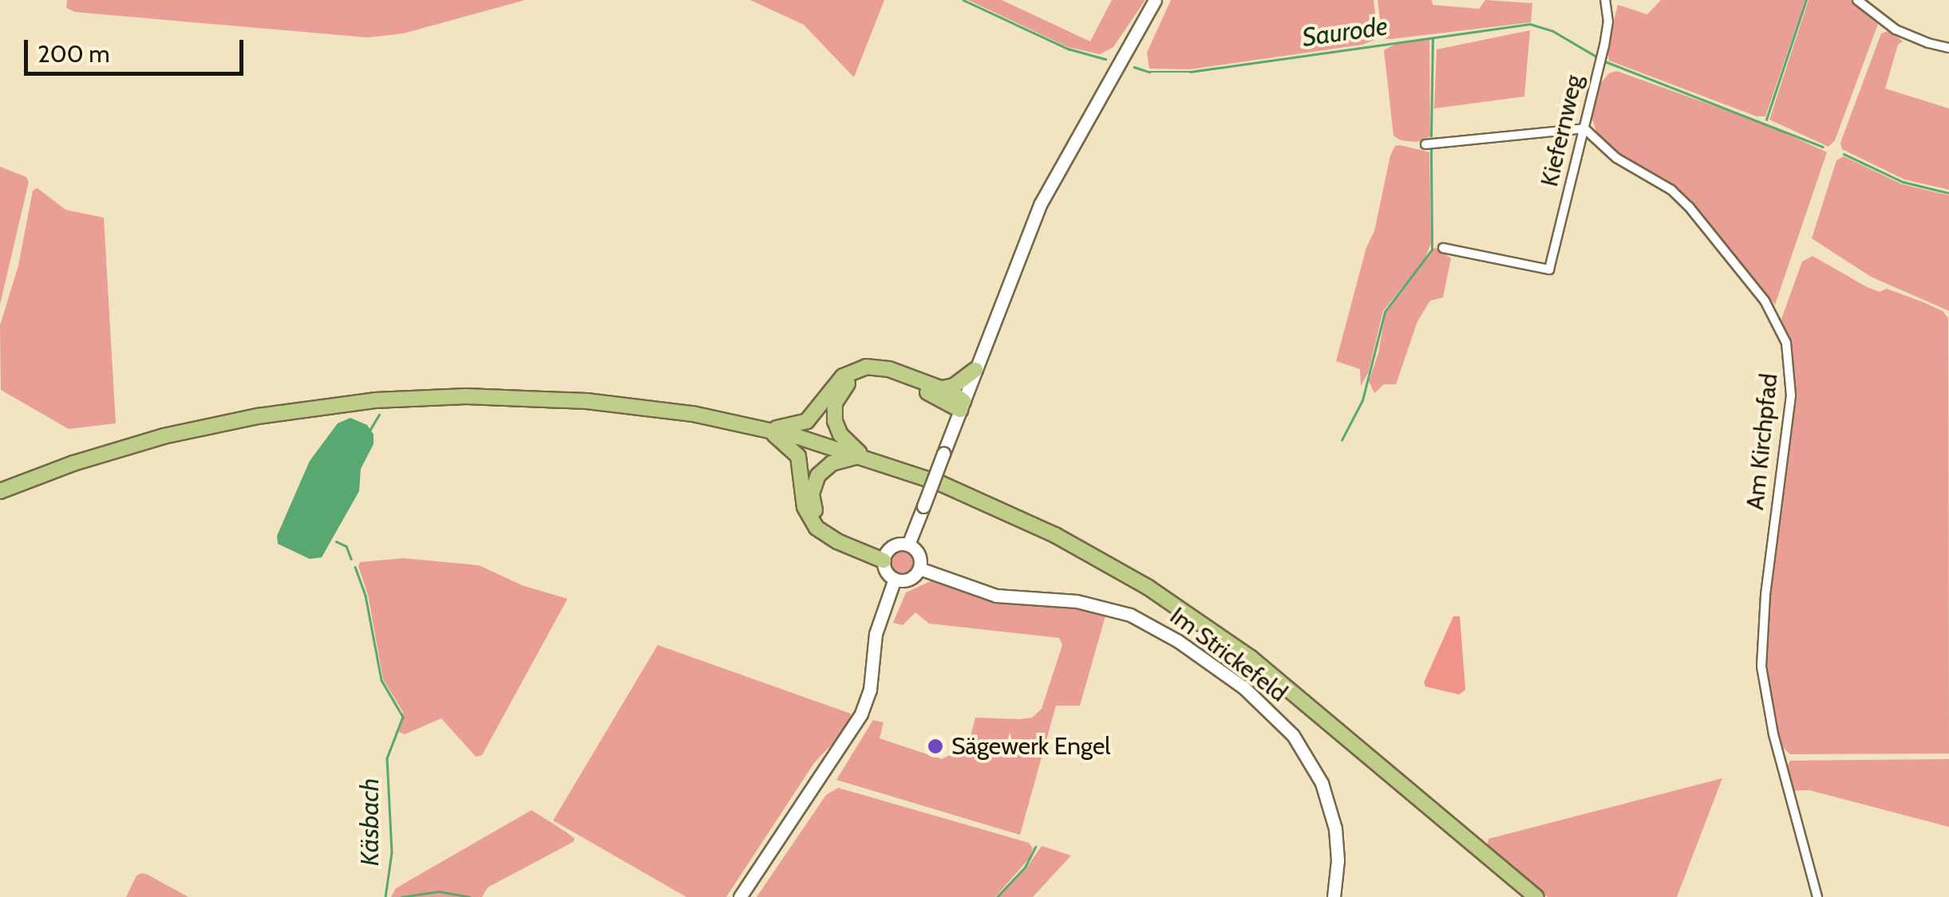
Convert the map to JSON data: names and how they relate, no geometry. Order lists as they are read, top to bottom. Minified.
{"streets":{"main road":["Im Strickefeld"],"street":["Kiefernweg","Am Kirchpfad"]},"crossings":[["Kiefernweg","Am Kirchpfad"]],"water":["Saurode","Käsbach"],"places":["Sägewerk Engel"],"scale_bar":"200 m"}
